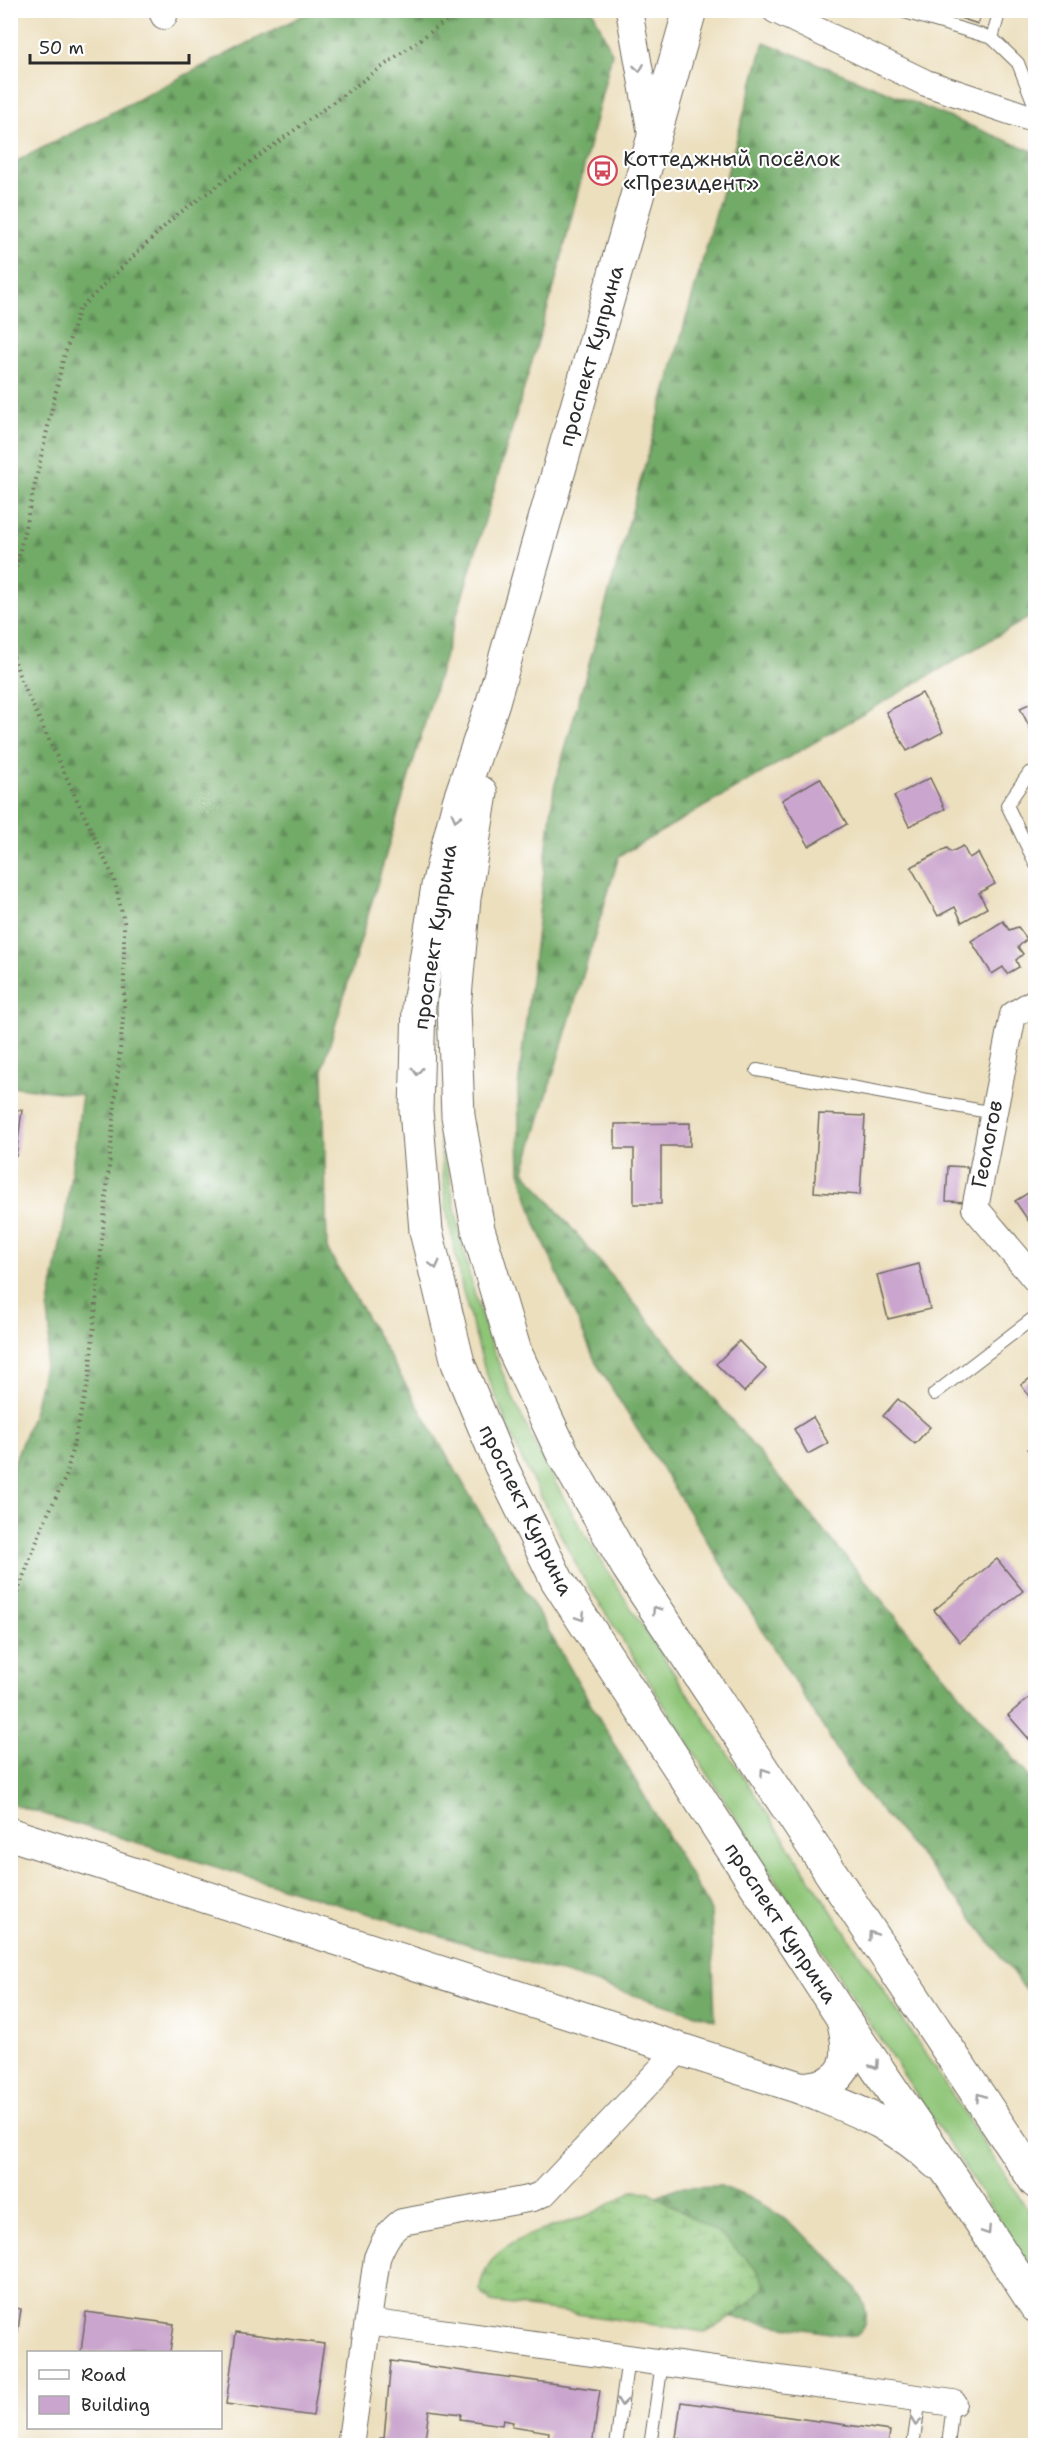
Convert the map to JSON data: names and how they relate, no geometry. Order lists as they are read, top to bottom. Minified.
{"streets":{"main road":["проспект Куприна"],"street":["Геологов"]},"places":{"bus stop":["Коттеджный посёлок «Президент»"]},"legend":["Road","Building"],"scale_bar":"50 m"}
